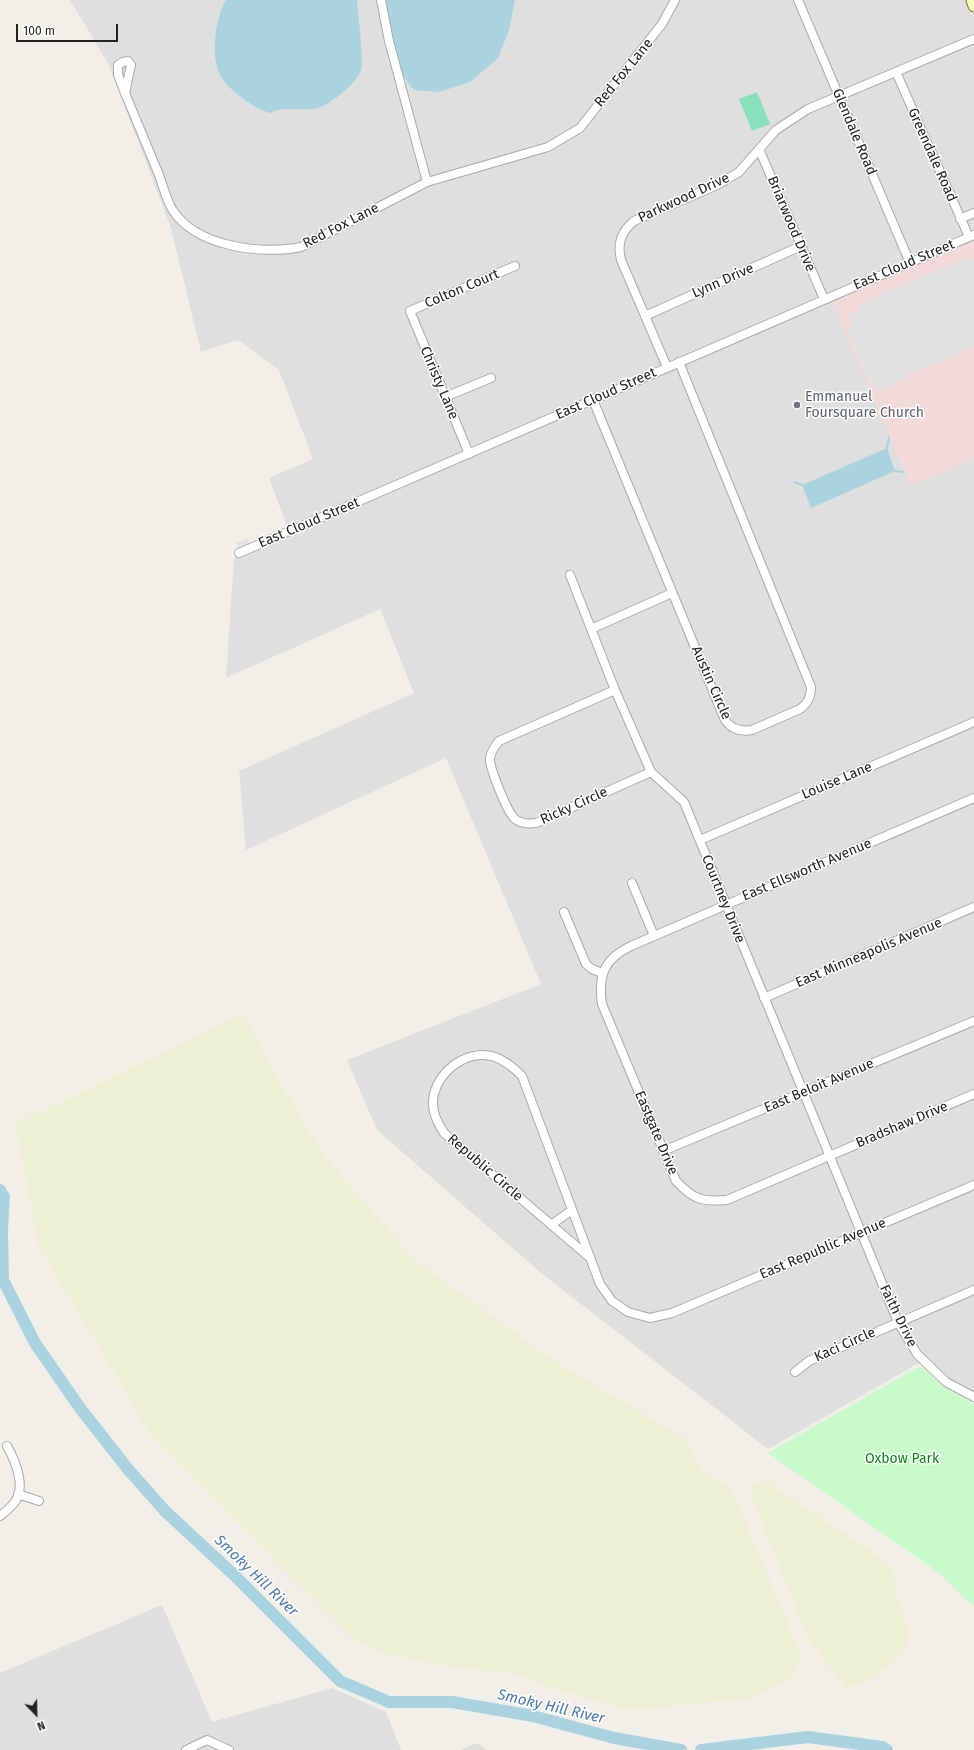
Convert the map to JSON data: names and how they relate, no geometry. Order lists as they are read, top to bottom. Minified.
{"streets":{"street":["Red Fox Lane","Glendale Road","Greendale Road","Parkwood Drive","Briarwood Drive","East Cloud Street","Lynn Drive","Colton Court","Christy Lane","Austin Circle","Louise Lane","Ricky Circle","East Ellsworth Avenue","Courtney Drive","East Minneapolis Avenue","East Beloit Avenue","Bradshaw Drive","Eastgate Drive","Republic Circle","East Republic Avenue","Faith Drive","Kaci Circle"]},"crossings":[["Glendale Road","Parkwood Drive"],["Glendale Road","East Cloud Street"],["Greendale Road","Parkwood Drive"],["Greendale Road","East Cloud Street"],["Parkwood Drive","Briarwood Drive"],["Parkwood Drive","East Cloud Street"],["Parkwood Drive","Lynn Drive"],["Briarwood Drive","East Cloud Street"],["Briarwood Drive","Lynn Drive"],["East Cloud Street","Christy Lane"],["East Cloud Street","Austin Circle"],["Colton Court","Christy Lane"],["Louise Lane","Courtney Drive"],["Ricky Circle","Courtney Drive"],["East Ellsworth Avenue","Courtney Drive"],["East Ellsworth Avenue","Eastgate Drive"],["Courtney Drive","East Minneapolis Avenue"],["Courtney Drive","East Beloit Avenue"],["Courtney Drive","Bradshaw Drive"],["Courtney Drive","Eastgate Drive"],["Courtney Drive","East Republic Avenue"],["Courtney Drive","Faith Drive"],["East Beloit Avenue","Eastgate Drive"],["Bradshaw Drive","Eastgate Drive"],["Republic Circle","East Republic Avenue"],["East Republic Avenue","Faith Drive"],["Faith Drive","Kaci Circle"]],"water":["Smoky Hill River"],"parks":["Oxbow Park"],"places":["Emmanuel Foursquare Church"],"scale_bar":"100 m","north":"bottom right"}
